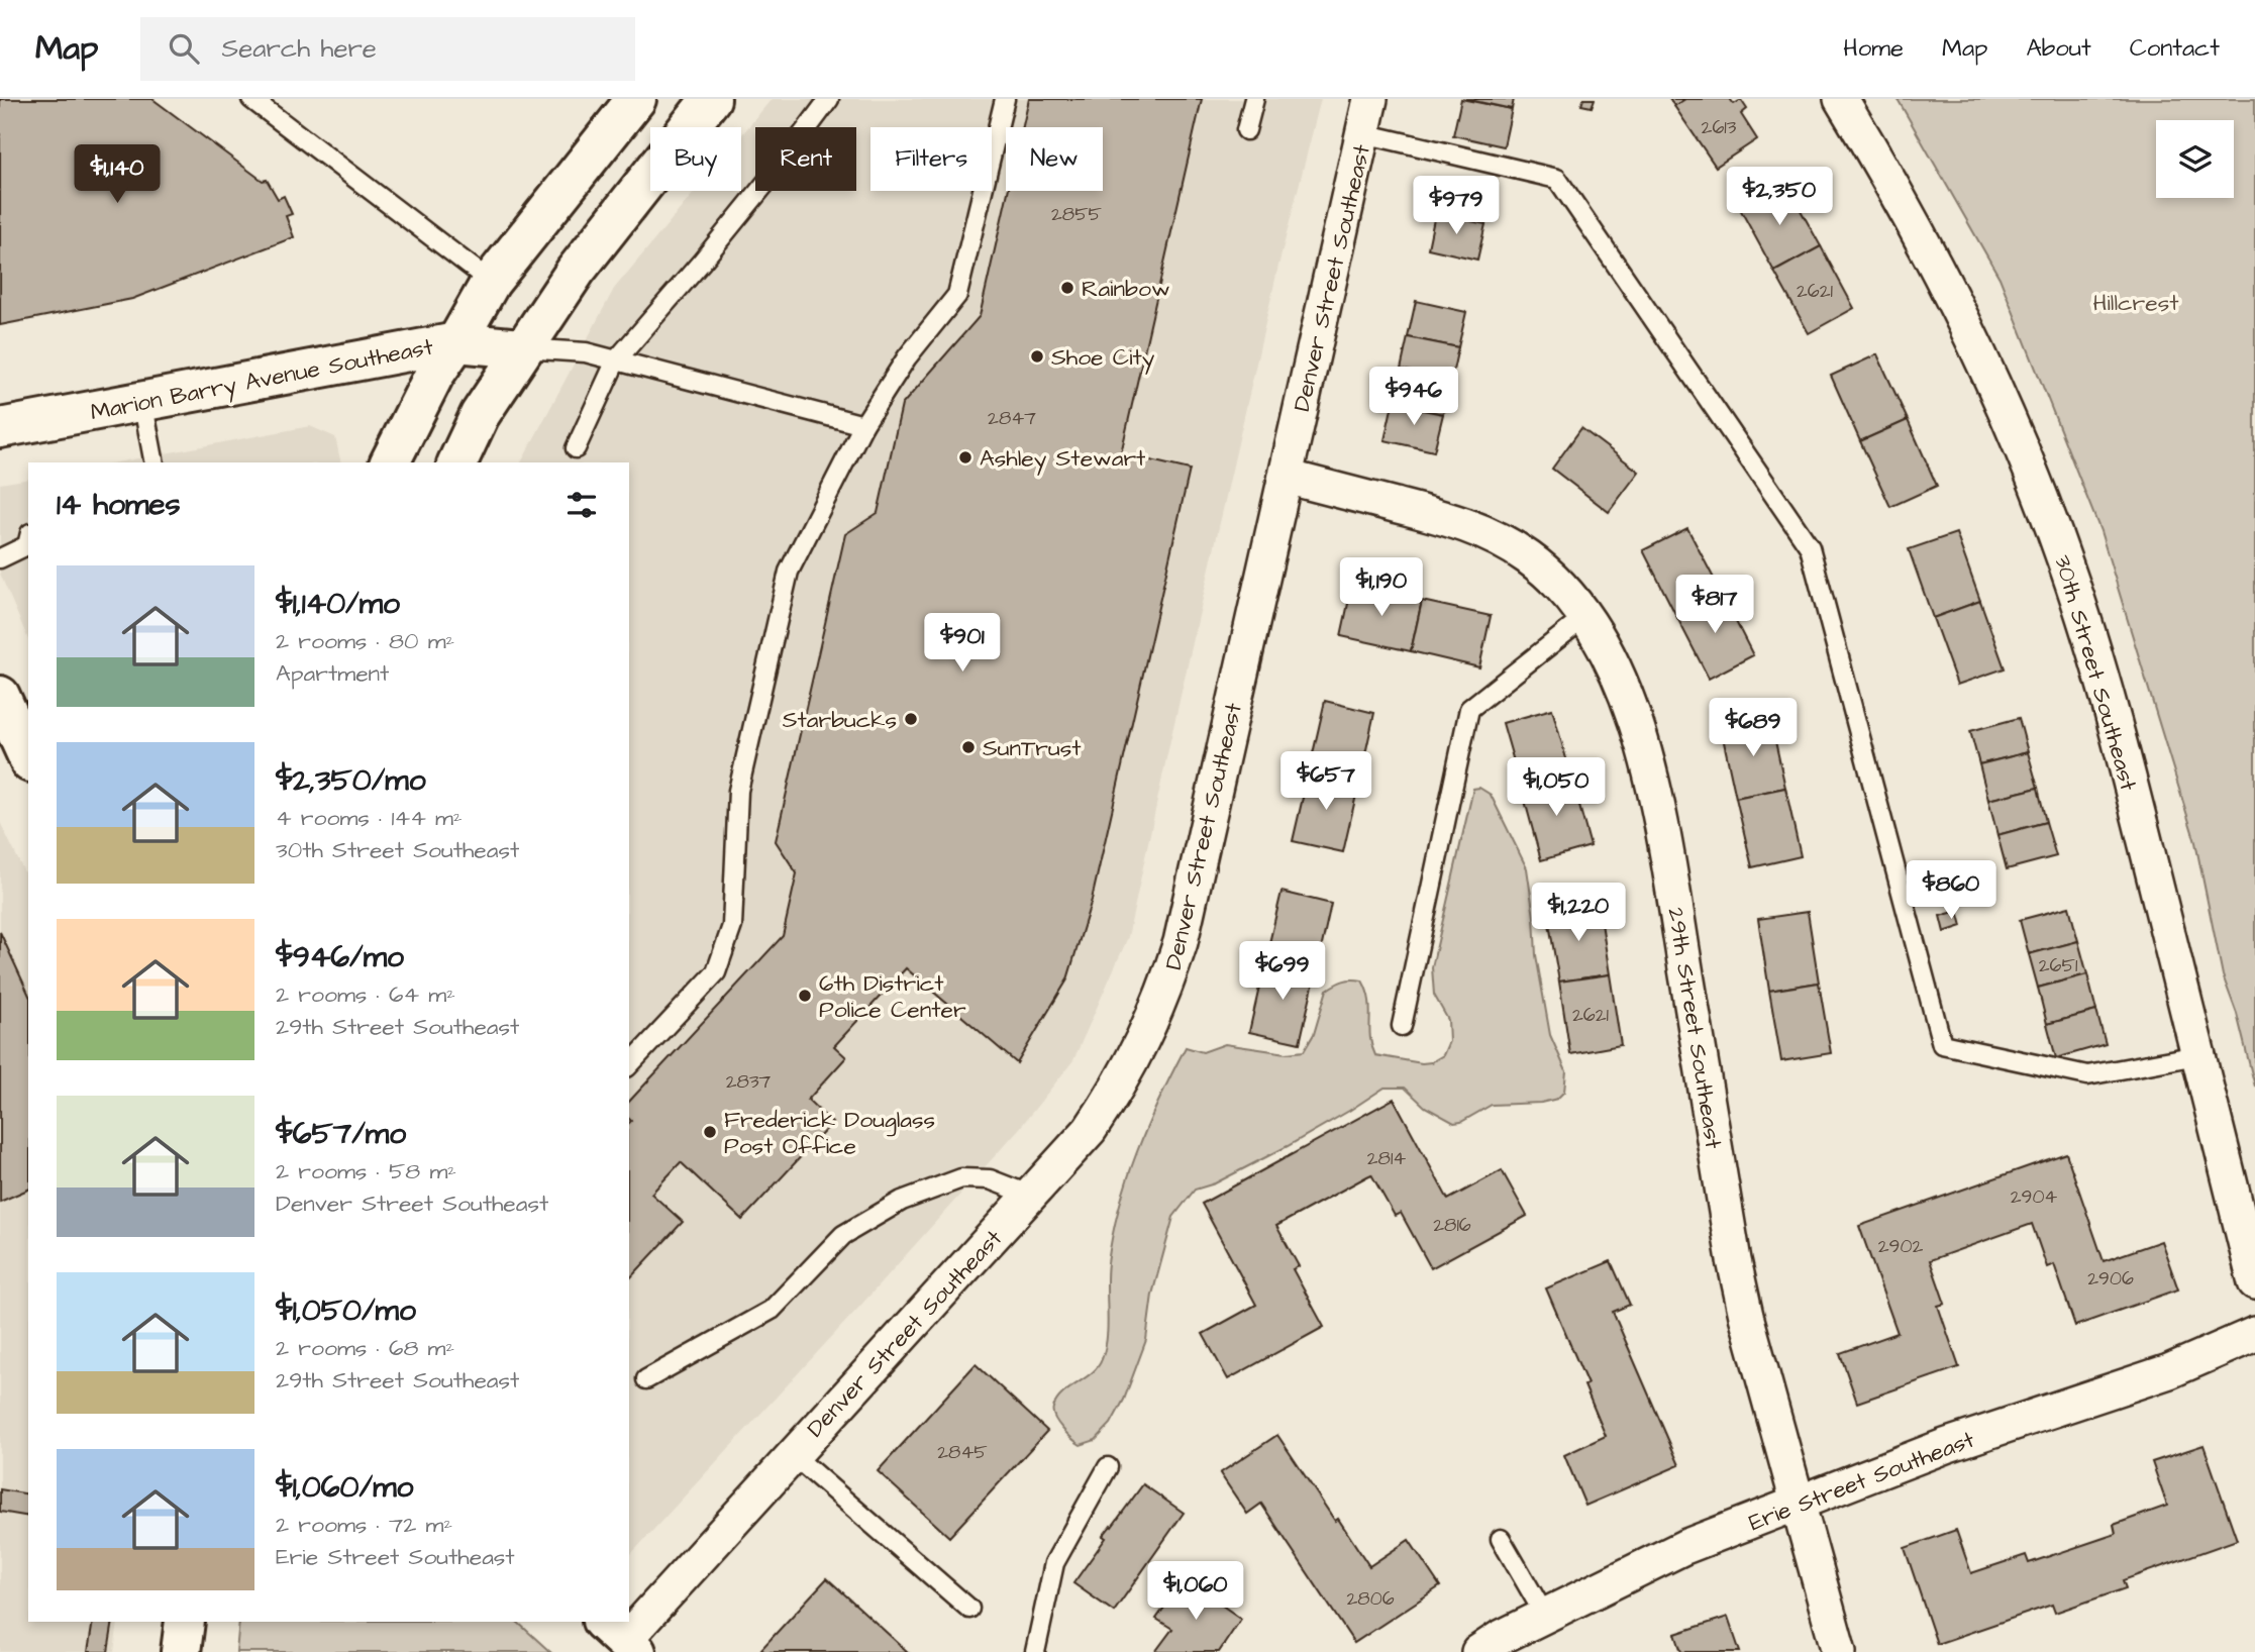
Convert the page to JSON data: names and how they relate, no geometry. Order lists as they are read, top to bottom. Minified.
{"streets":{"main road":["Marion Barry Avenue Southeast"],"street":["Denver Street Southeast","30th Street Southeast","29th Street Southeast","Erie Street Southeast"]},"crossings":[["Denver Street Southeast","29th Street Southeast"],["29th Street Southeast","Erie Street Southeast"]],"parks":["Hillcrest"],"places":["Rainbow","Shoe City","Ashley Stewart","Starbucks","SunTrust","6th District Police Center","Frederick Douglass Post Office"],"house_numbers":["2613","2855","2621","2847","2651","2621","2837","2814","2904","2816","2902","2906","2845","2806"],"page":{"header":"Map","search":"Search here","nav":["Home","Map","About","Contact"],"chip":["Buy","Rent","Filters","New"],"price":["$1,140","$2,350","$979","$946","$1,190","$817","$901","$689","$657","$1,050","$860","$1,220","$699","$1,060"],"heading":"14 homes","list":[{"name":"$1,140/mo","note":"2 rooms · 80 m² · Apartment"},{"name":"$2,350/mo","note":"4 rooms · 144 m² · 30th Street Southeast"},{"name":"$946/mo","note":"2 rooms · 64 m² · 29th Street Southeast"},{"name":"$657/mo","note":"2 rooms · 58 m² · Denver Street Southeast"},{"name":"$1,050/mo","note":"2 rooms · 68 m² · 29th Street Southeast"},{"name":"$1,060/mo","note":"2 rooms · 72 m² · Erie Street Southeast"}]}}
